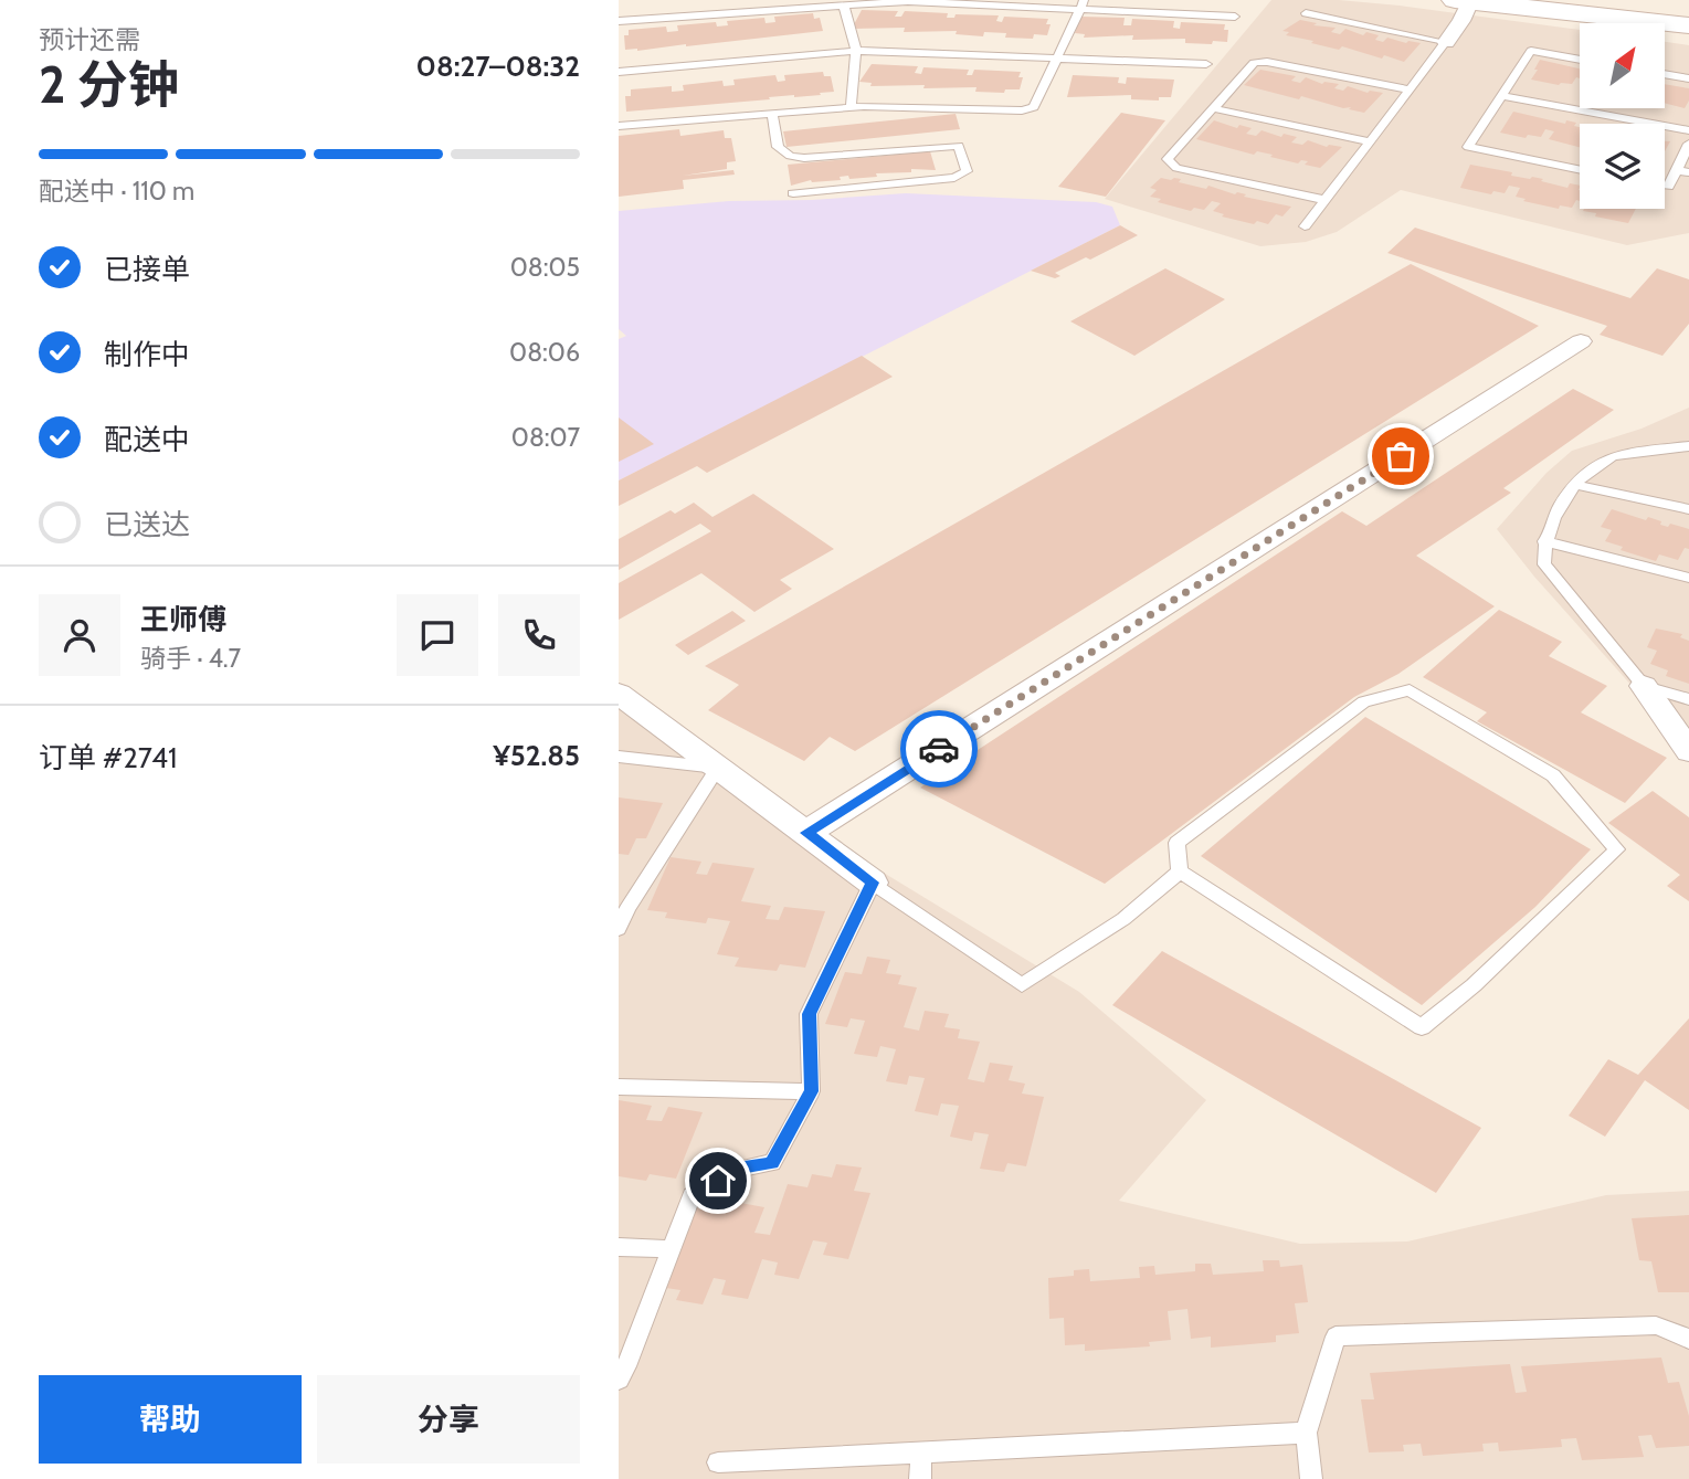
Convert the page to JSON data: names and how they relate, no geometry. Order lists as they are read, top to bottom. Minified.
{"north":"top right","page":{"heading":["2 分钟","预计还需","08:27–08:32"],"panel":["王师傅","骑手 · 4.7","订单 #2741","¥52.85"],"bar":"配送中 · 110 m","list":[["已接单","08:05"],["制作中","08:06"],["配送中","08:07"],"已送达"],"buttons":["帮助","分享"]}}
